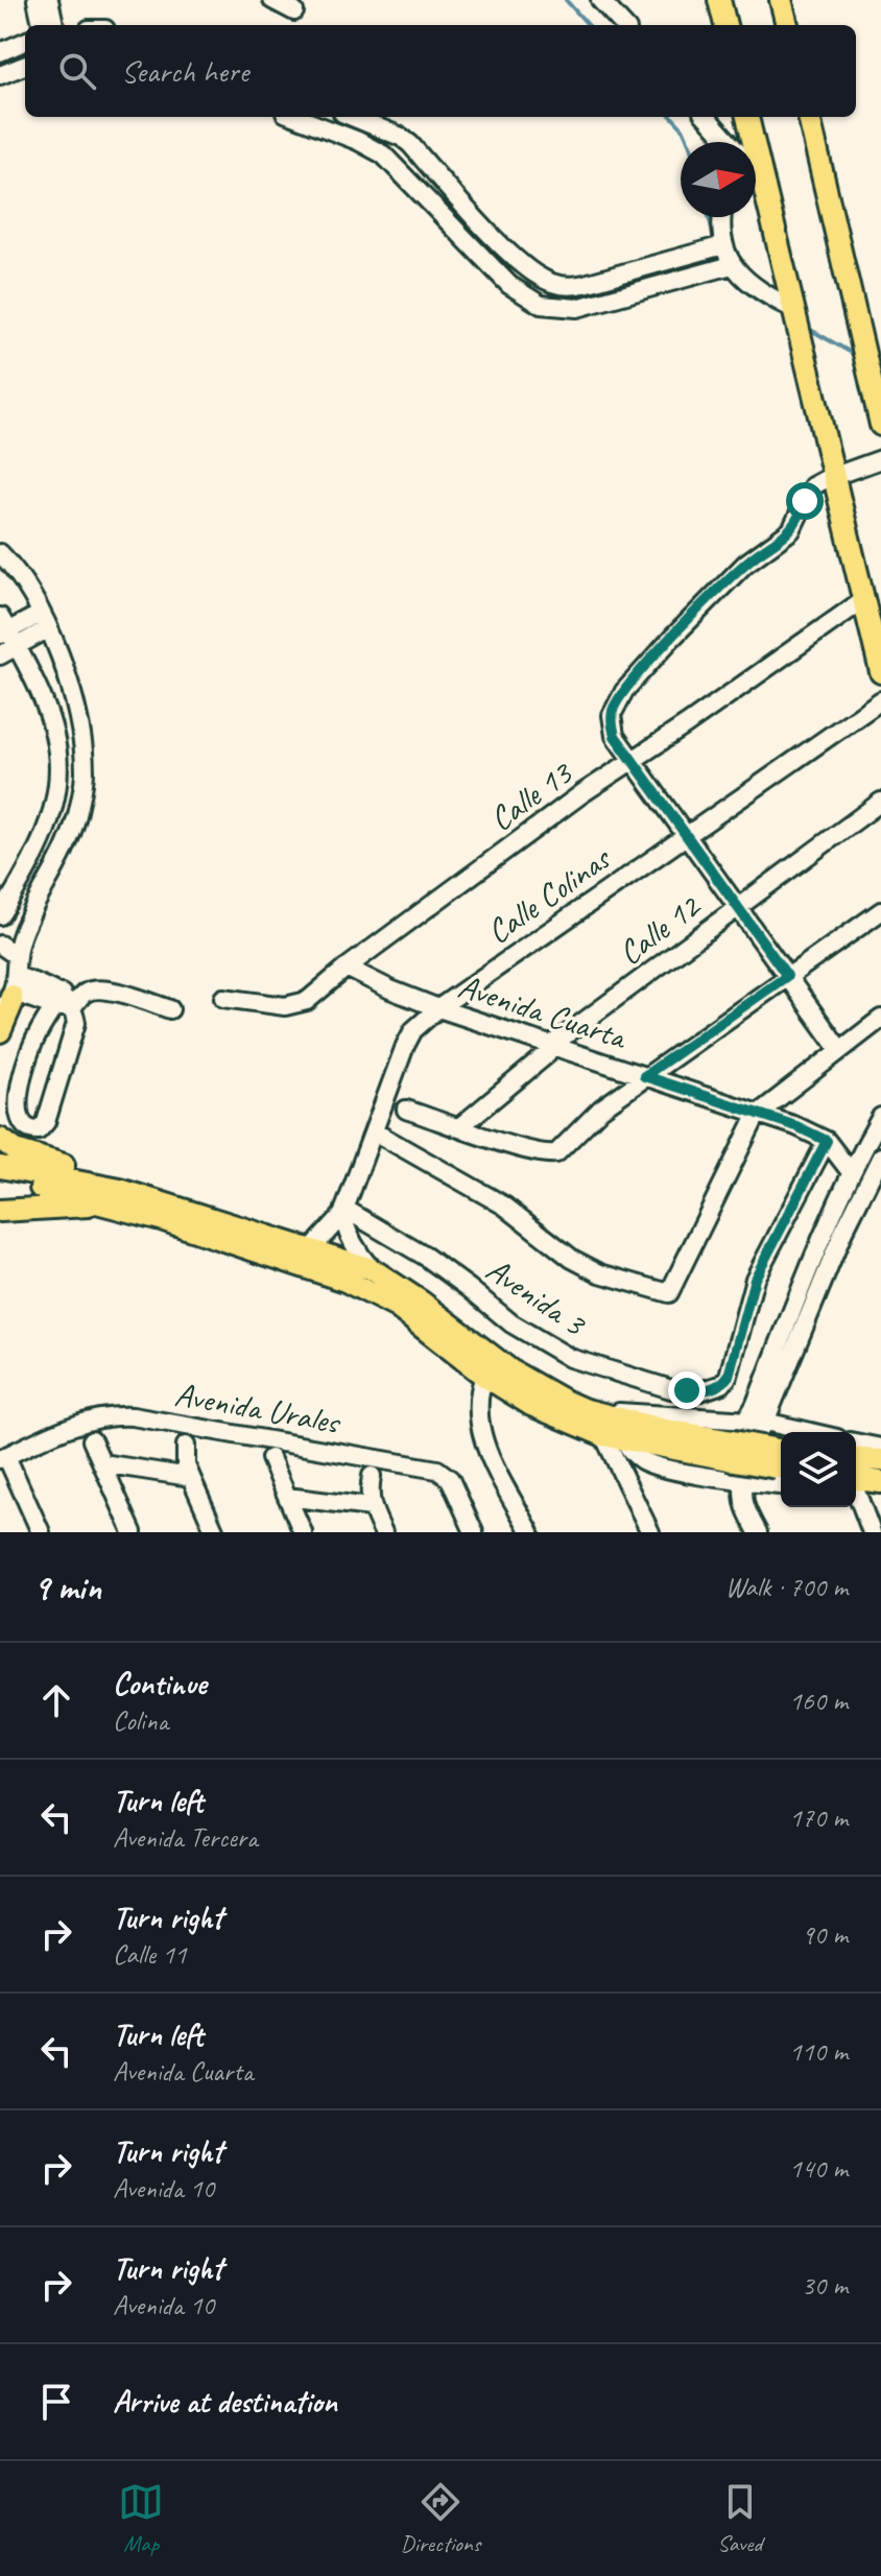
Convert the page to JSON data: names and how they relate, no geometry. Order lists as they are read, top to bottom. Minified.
{"streets":{"street":["Calle 13","Calle Colinas","Calle 12","Avenida Cuarta","Avenida 3","Avenida Urales"]},"crossings":[["Calle 13","Avenida Cuarta"],["Calle Colinas","Avenida Cuarta"],["Calle Colinas","Avenida 3"],["Calle 12","Avenida Cuarta"],["Avenida Cuarta","Avenida 3"]],"north":"right","page":{"search":"Search here","heading":["9 min","Walk · 700 m"],"list":[["Continue","Colina","160 m"],["Turn left","Avenida Tercera","170 m"],["Turn right","Calle 11","90 m"],["Turn left","Avenida Cuarta","110 m"],["Turn right","Avenida 10","140 m"],["Turn right","Avenida 10","30 m"],"Arrive at destination"],"nav":["Map","Directions","Saved"]}}
